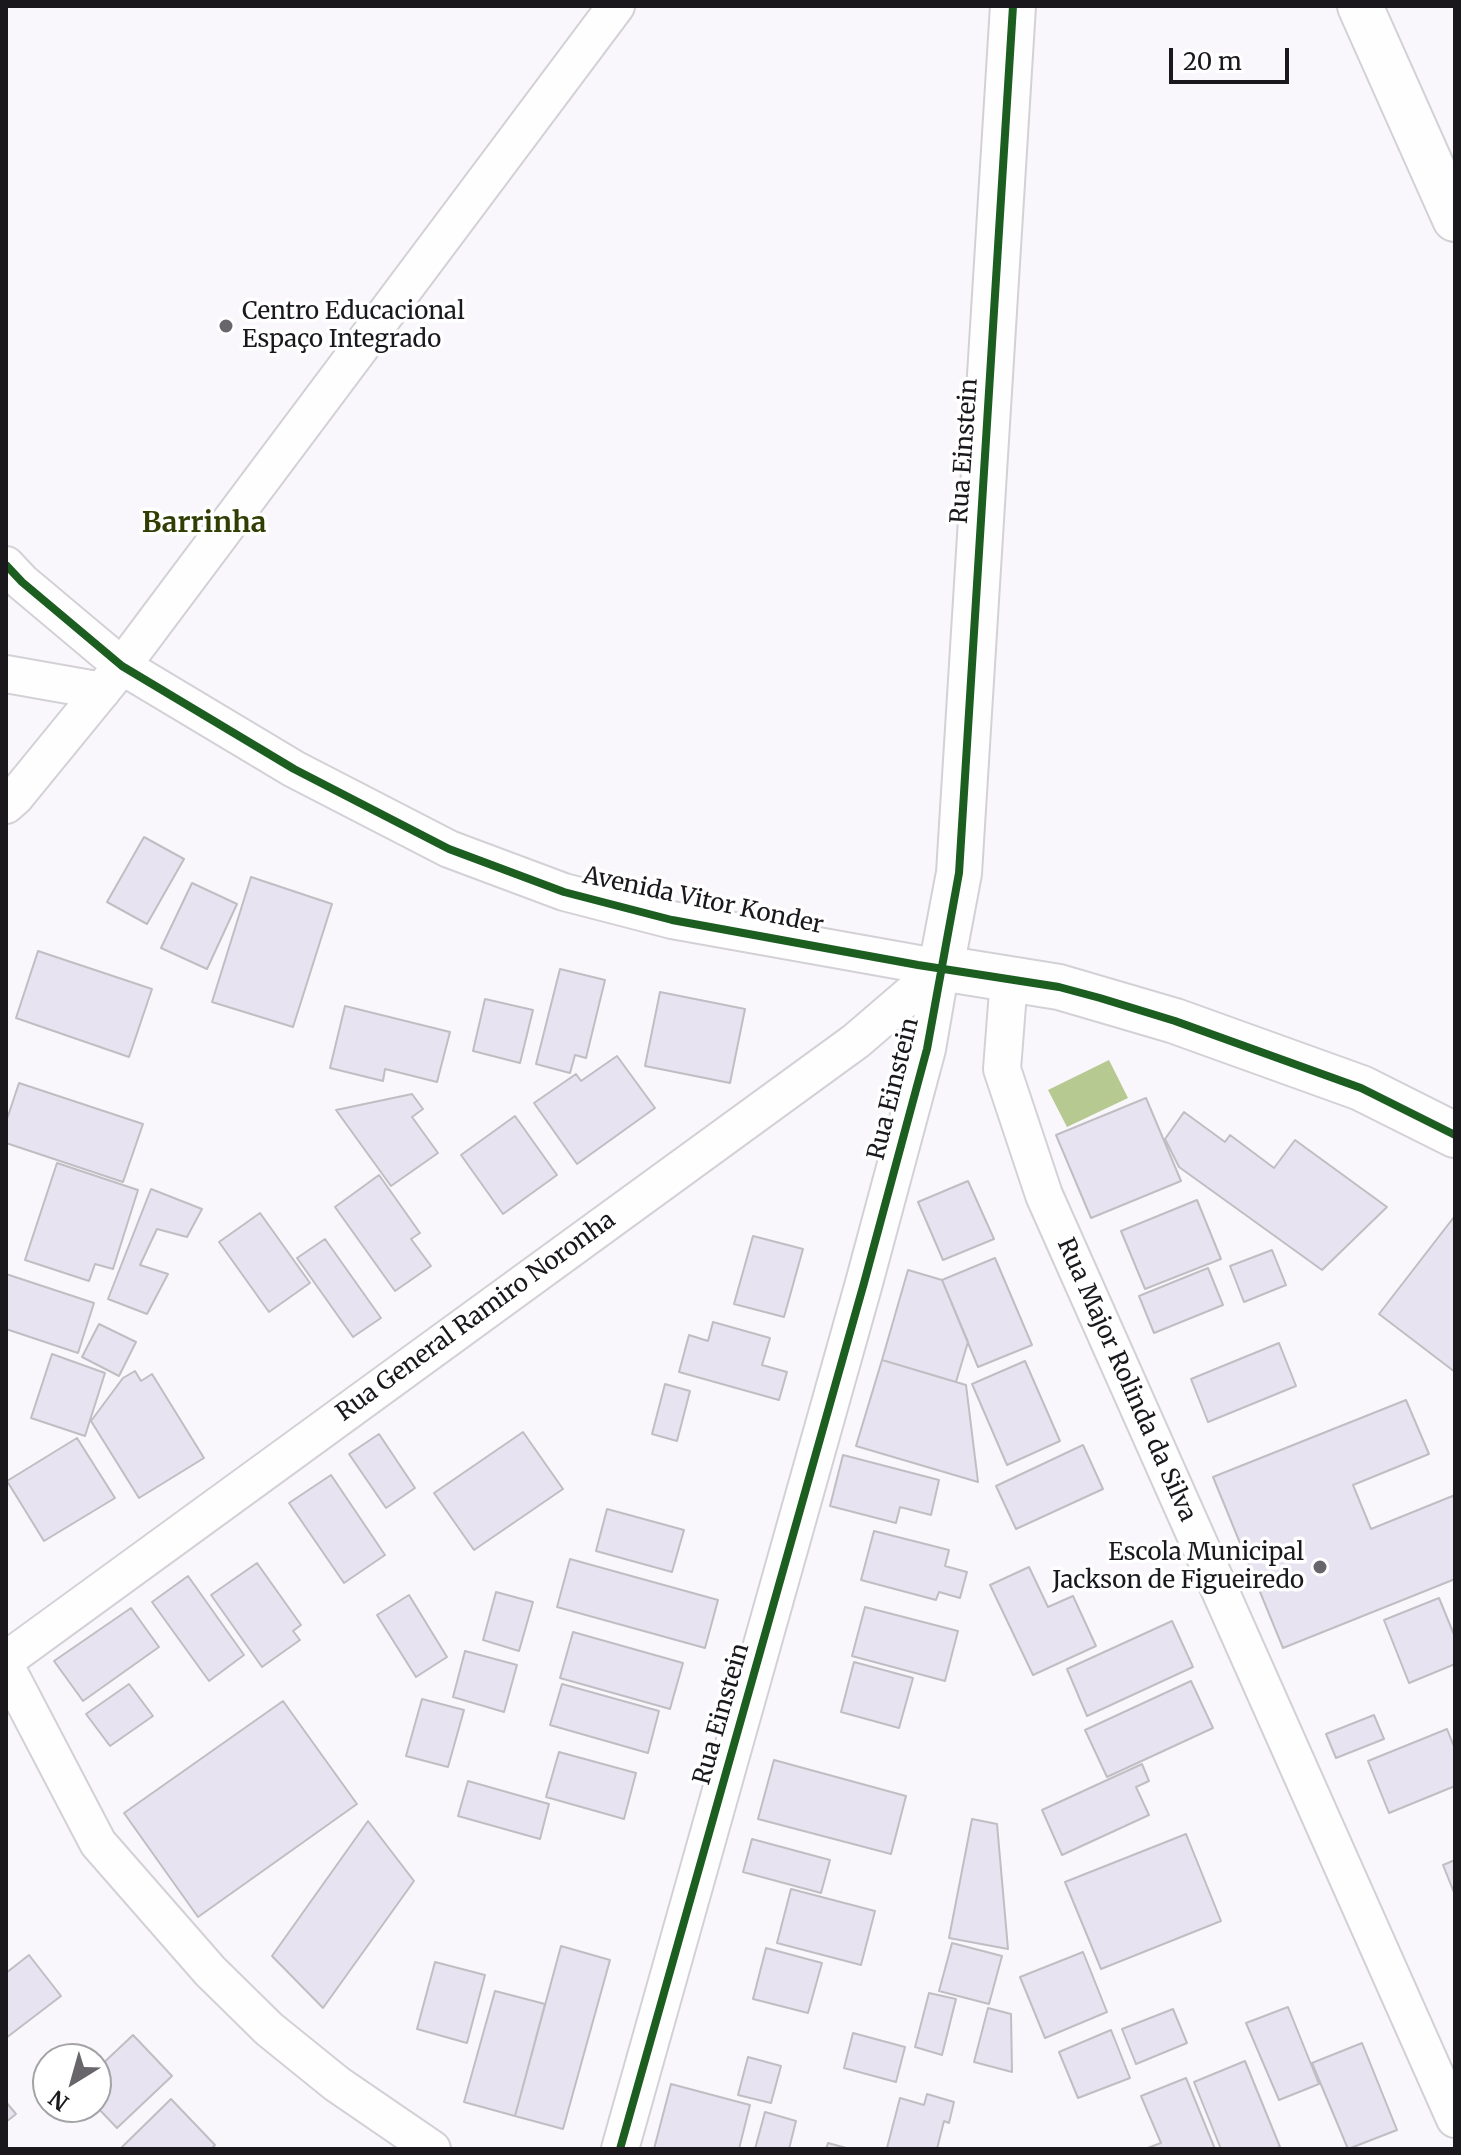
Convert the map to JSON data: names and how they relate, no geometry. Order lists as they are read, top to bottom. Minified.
{"streets":{"street":["Rua Einstein","Avenida Vitor Konder","Rua General Ramiro Noronha","Rua Major Rolinda da Silva"]},"crossings":[["Rua Einstein","Avenida Vitor Konder"],["Rua Einstein","Rua General Ramiro Noronha"],["Avenida Vitor Konder","Rua General Ramiro Noronha"],["Avenida Vitor Konder","Rua Major Rolinda da Silva"]],"districts":["Barrinha"],"places":["Centro Educacional Espaço Integrado","Escola Municipal Jackson de Figueiredo"],"scale_bar":"20 m","north":"bottom left"}
